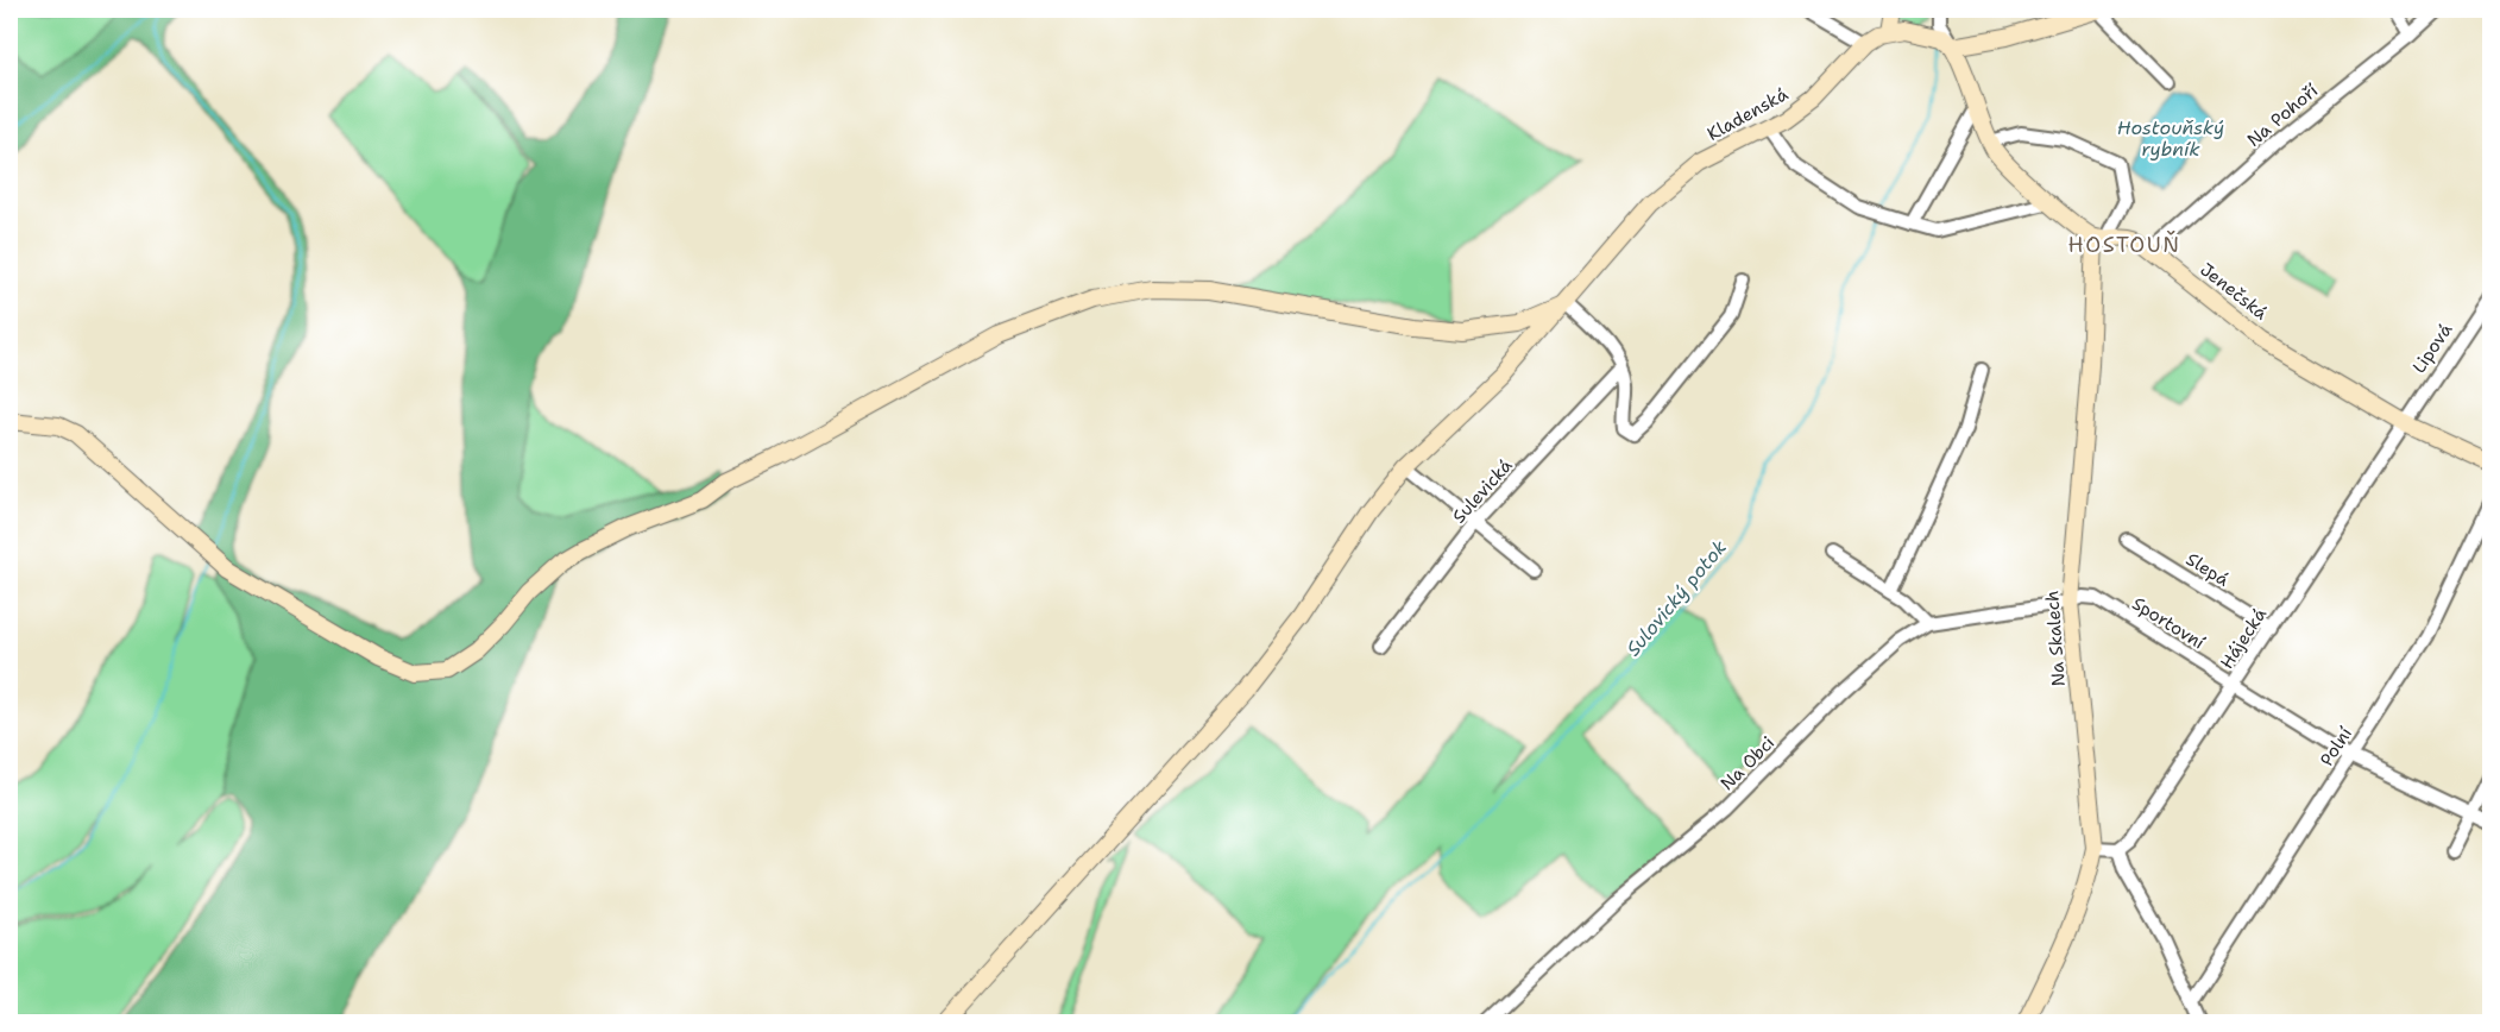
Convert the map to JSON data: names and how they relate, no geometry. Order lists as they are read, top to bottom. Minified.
{"streets":{"street":["Kladenská","Na Pohoří","Jenečská","Lipová","Sulevická","Slepá","Sportovní","Na Skalech","Hájecká","Polní","Na Obci"]},"crossings":[["Na Pohoří","Jenečská"],["Jenečská","Lipová"],["Jenečská","Na Skalech"],["Jenečská","Hájecká"],["Lipová","Hájecká"],["Slepá","Hájecká"],["Sportovní","Na Skalech"],["Sportovní","Hájecká"],["Sportovní","Polní"],["Sportovní","Na Obci"],["Na Skalech","Na Obci"]],"districts":["HOSTOUŇ"],"water":["Hostouňský rybník","Sulovický potok"]}
